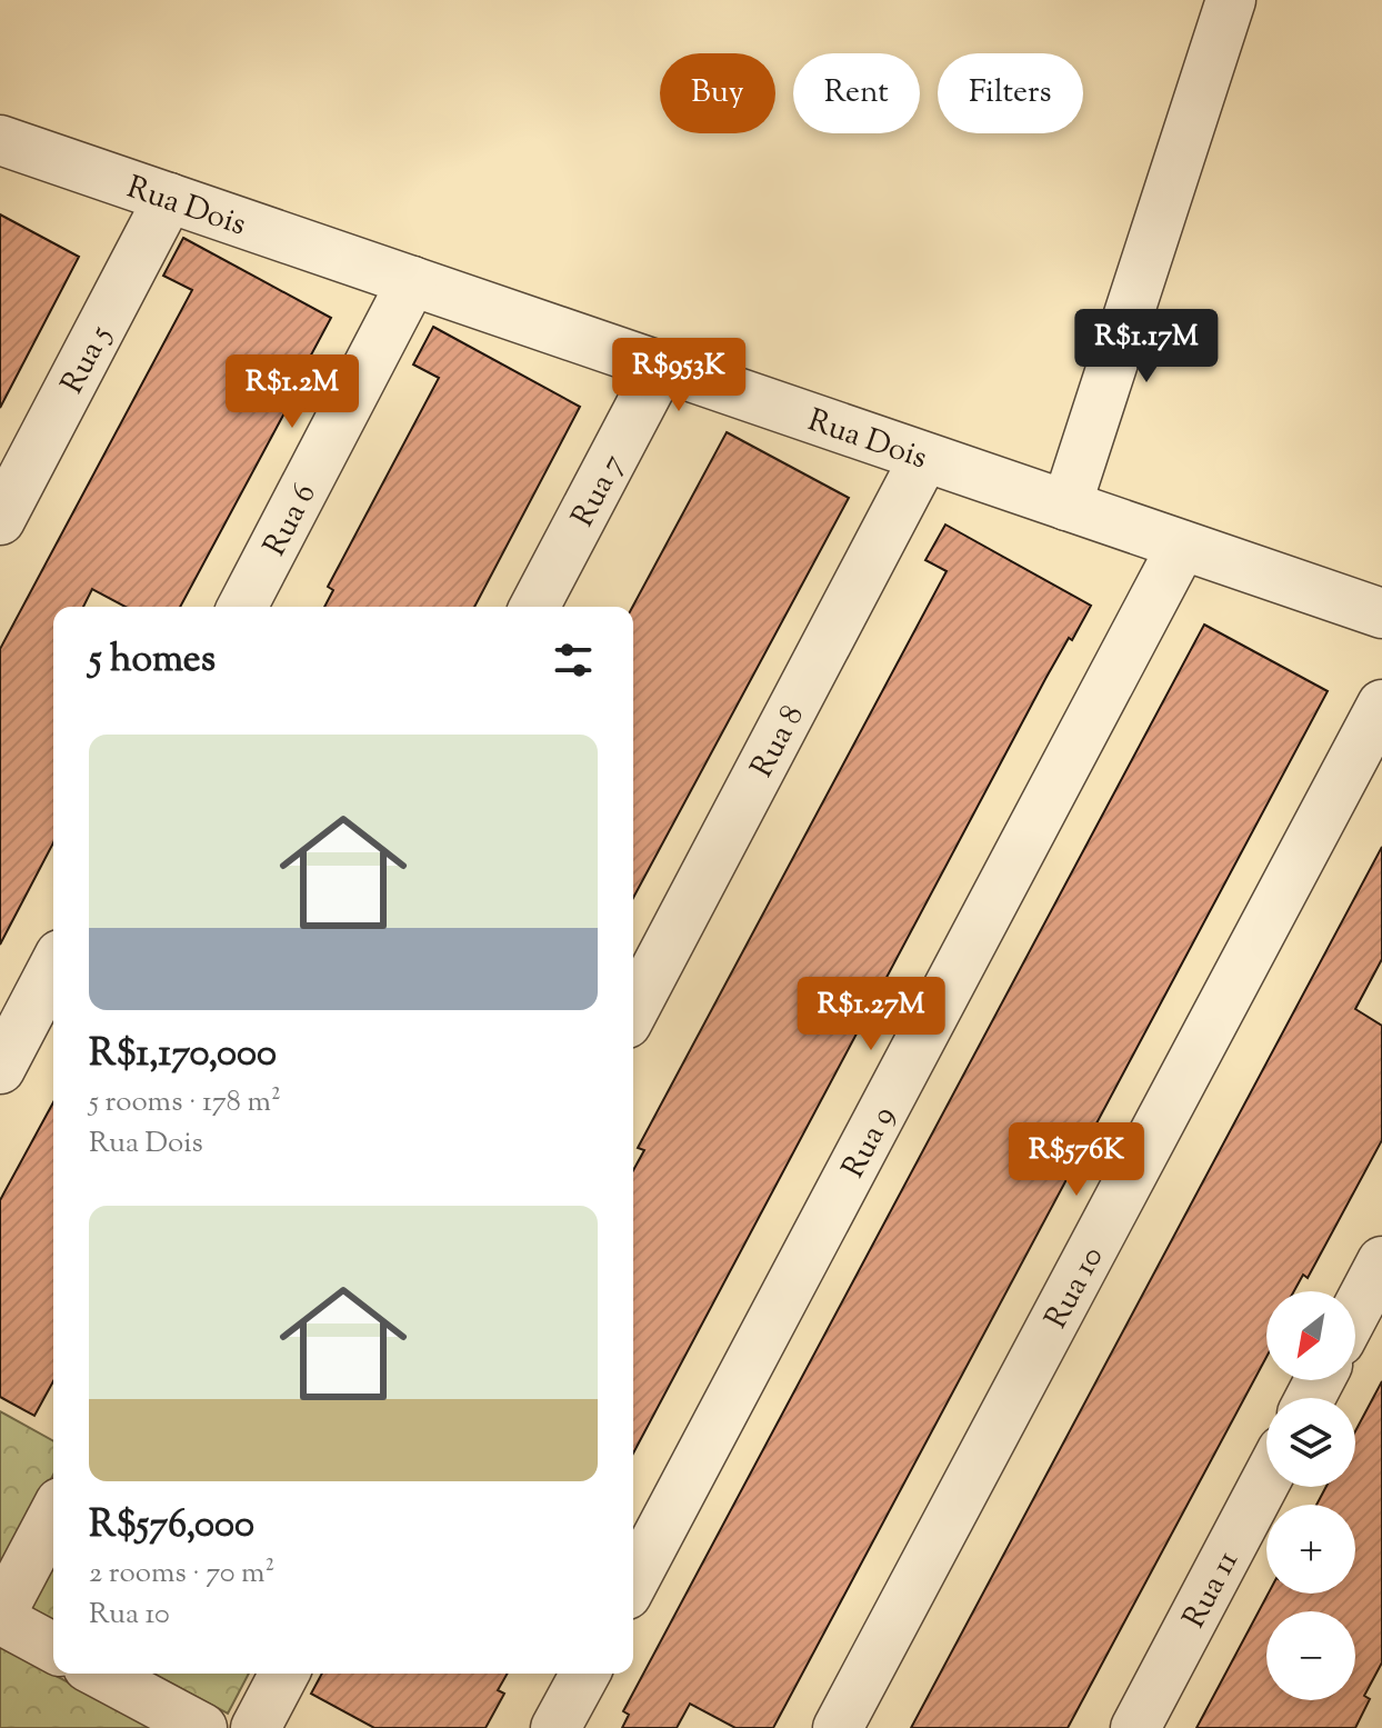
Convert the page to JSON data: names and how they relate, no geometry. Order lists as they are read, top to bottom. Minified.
{"streets":{"street":["Rua Dois","Rua 5","Rua 7","Rua 6","Rua 8","Rua 9","Rua 10","Rua 11"]},"crossings":[["Rua Dois","Rua 5"],["Rua Dois","Rua 7"],["Rua Dois","Rua 6"],["Rua Dois","Rua 8"],["Rua Dois","Rua 9"]],"north":"bottom left","page":{"chip":["Buy","Rent","Filters"],"price":["R$1.17M","R$953K","R$1.2M","R$1.27M","R$576K"],"heading":"5 homes","list":[{"name":"R$1,170,000","note":"5 rooms · 178 m² · Rua Dois"},{"name":"R$576,000","note":"2 rooms · 70 m² · Rua 10"}],"map_buttons":["+","−"]}}
